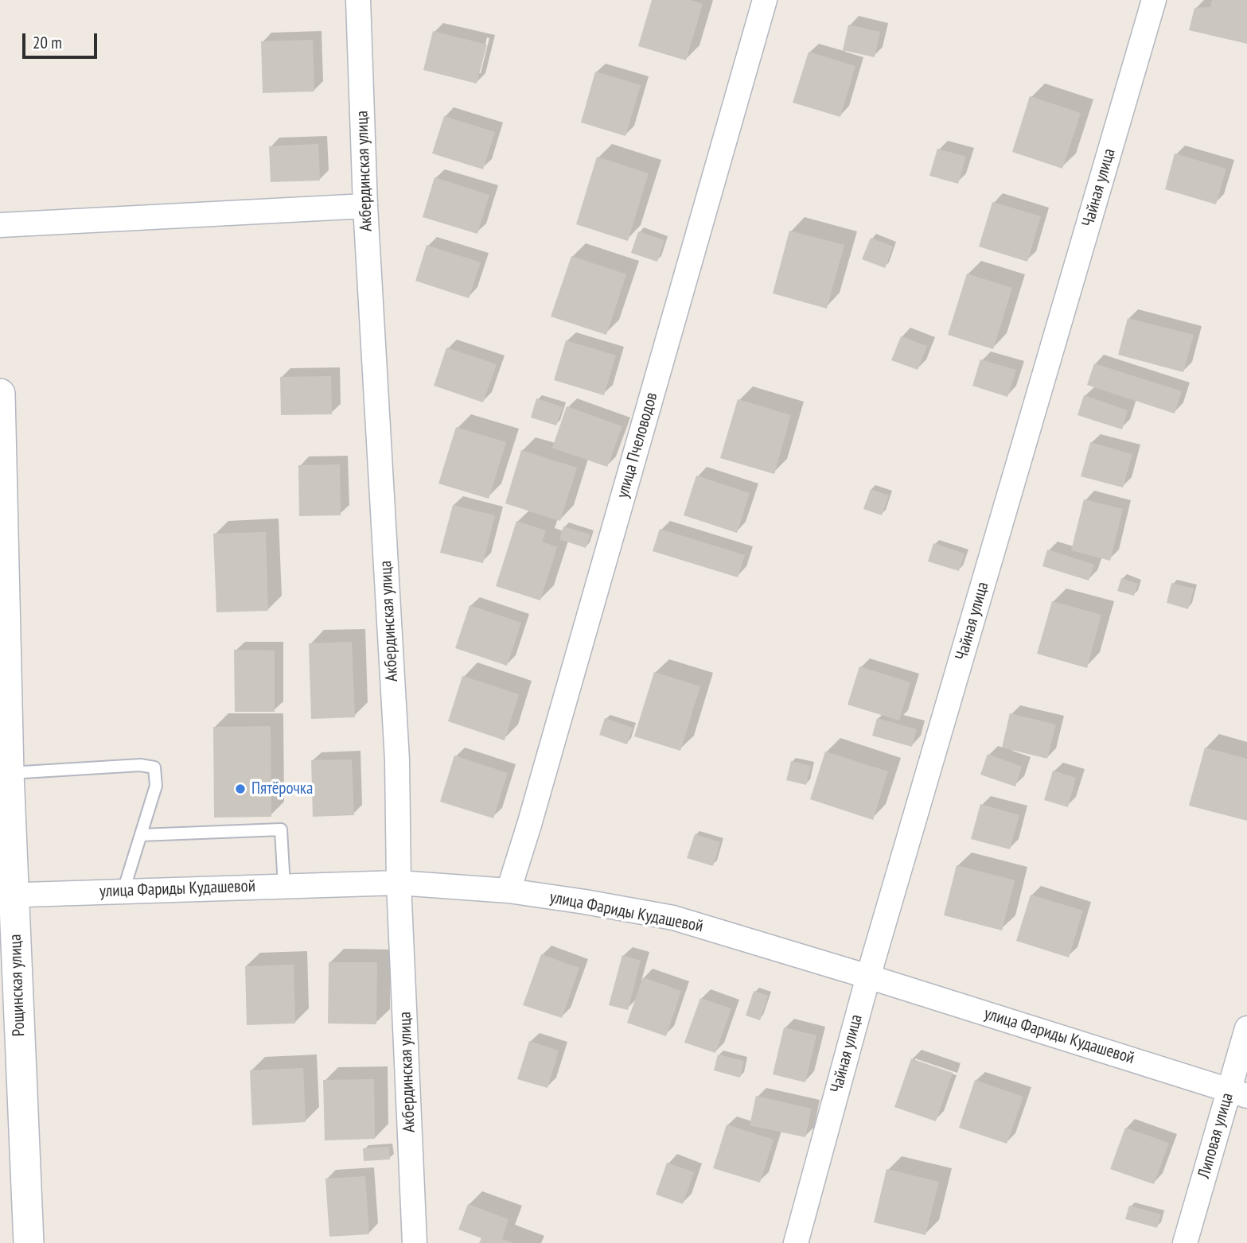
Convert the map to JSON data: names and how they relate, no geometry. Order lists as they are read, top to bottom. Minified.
{"streets":{"street":["Акбердинская улица","Чайная улица","улица Пчеловодов","улица Фариды Кудашевой","Рощинская улица","Липовая улица"]},"crossings":[["Акбердинская улица","улица Фариды Кудашевой"],["Чайная улица","улица Фариды Кудашевой"],["улица Пчеловодов","улица Фариды Кудашевой"],["улица Фариды Кудашевой","Рощинская улица"],["улица Фариды Кудашевой","Липовая улица"]],"places":["Пятёрочка"],"scale_bar":"20 m"}
